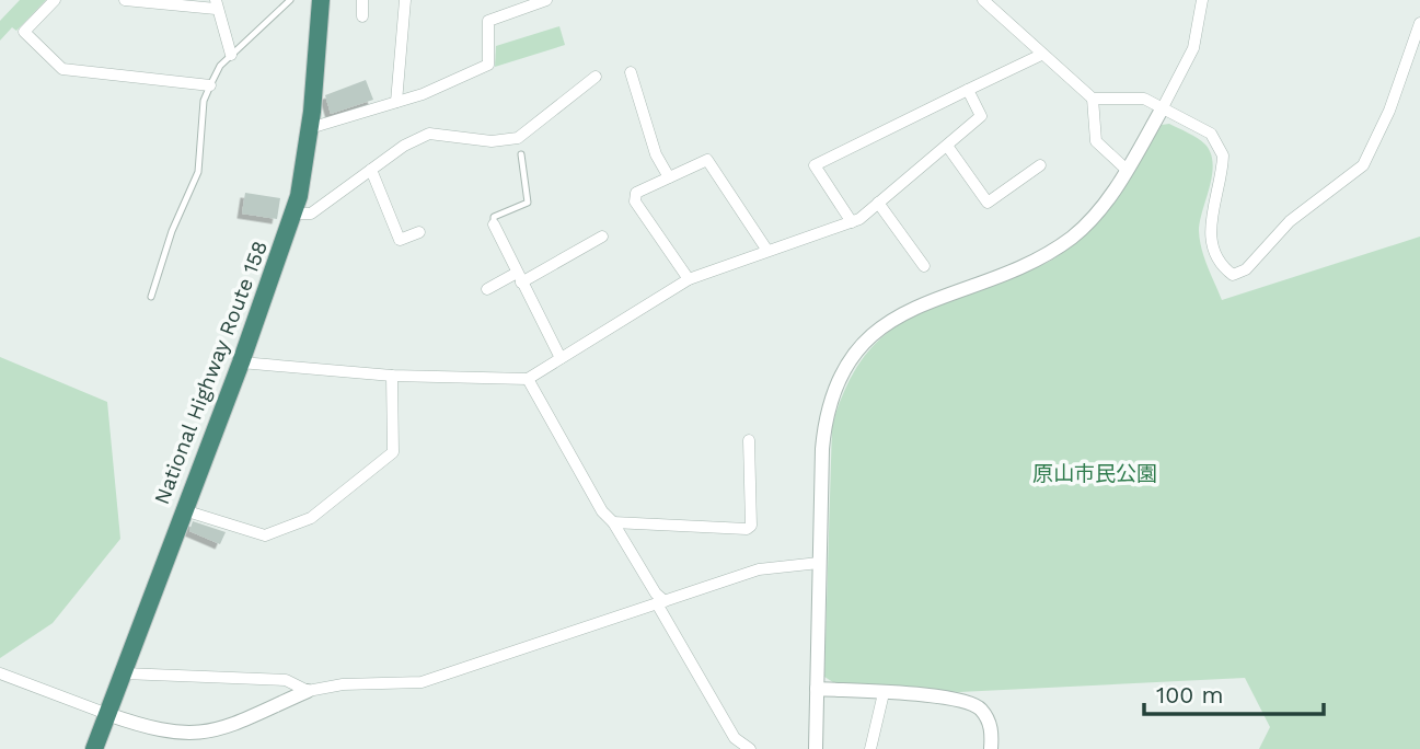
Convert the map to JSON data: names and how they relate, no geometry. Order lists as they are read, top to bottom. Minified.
{"streets":{"highway":["National Highway Route 158"]},"parks":["原山市民公園"],"scale_bar":"100 m"}
